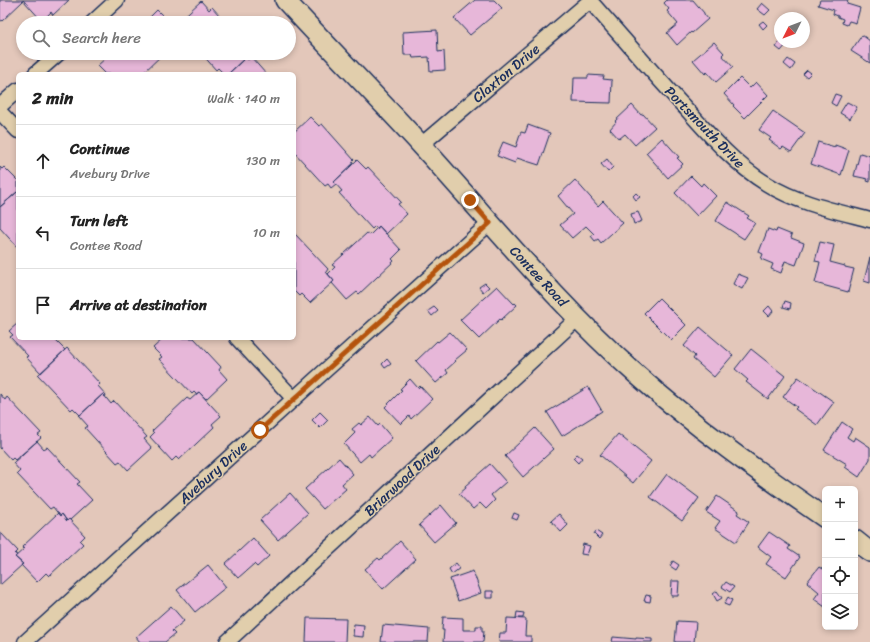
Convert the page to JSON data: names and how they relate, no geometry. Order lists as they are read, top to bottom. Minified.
{"streets":{"street":["Claxton Drive","Portsmouth Drive","Contee Road","Avebury Drive","Briarwood Drive"]},"crossings":[["Claxton Drive","Portsmouth Drive"],["Claxton Drive","Contee Road"],["Contee Road","Avebury Drive"],["Contee Road","Briarwood Drive"]],"north":"bottom left","page":{"search":"Search here","heading":["2 min","Walk · 140 m"],"list":[["Continue","Avebury Drive","130 m"],["Turn left","Contee Road","10 m"],"Arrive at destination"],"map_buttons":["+","−"]}}
